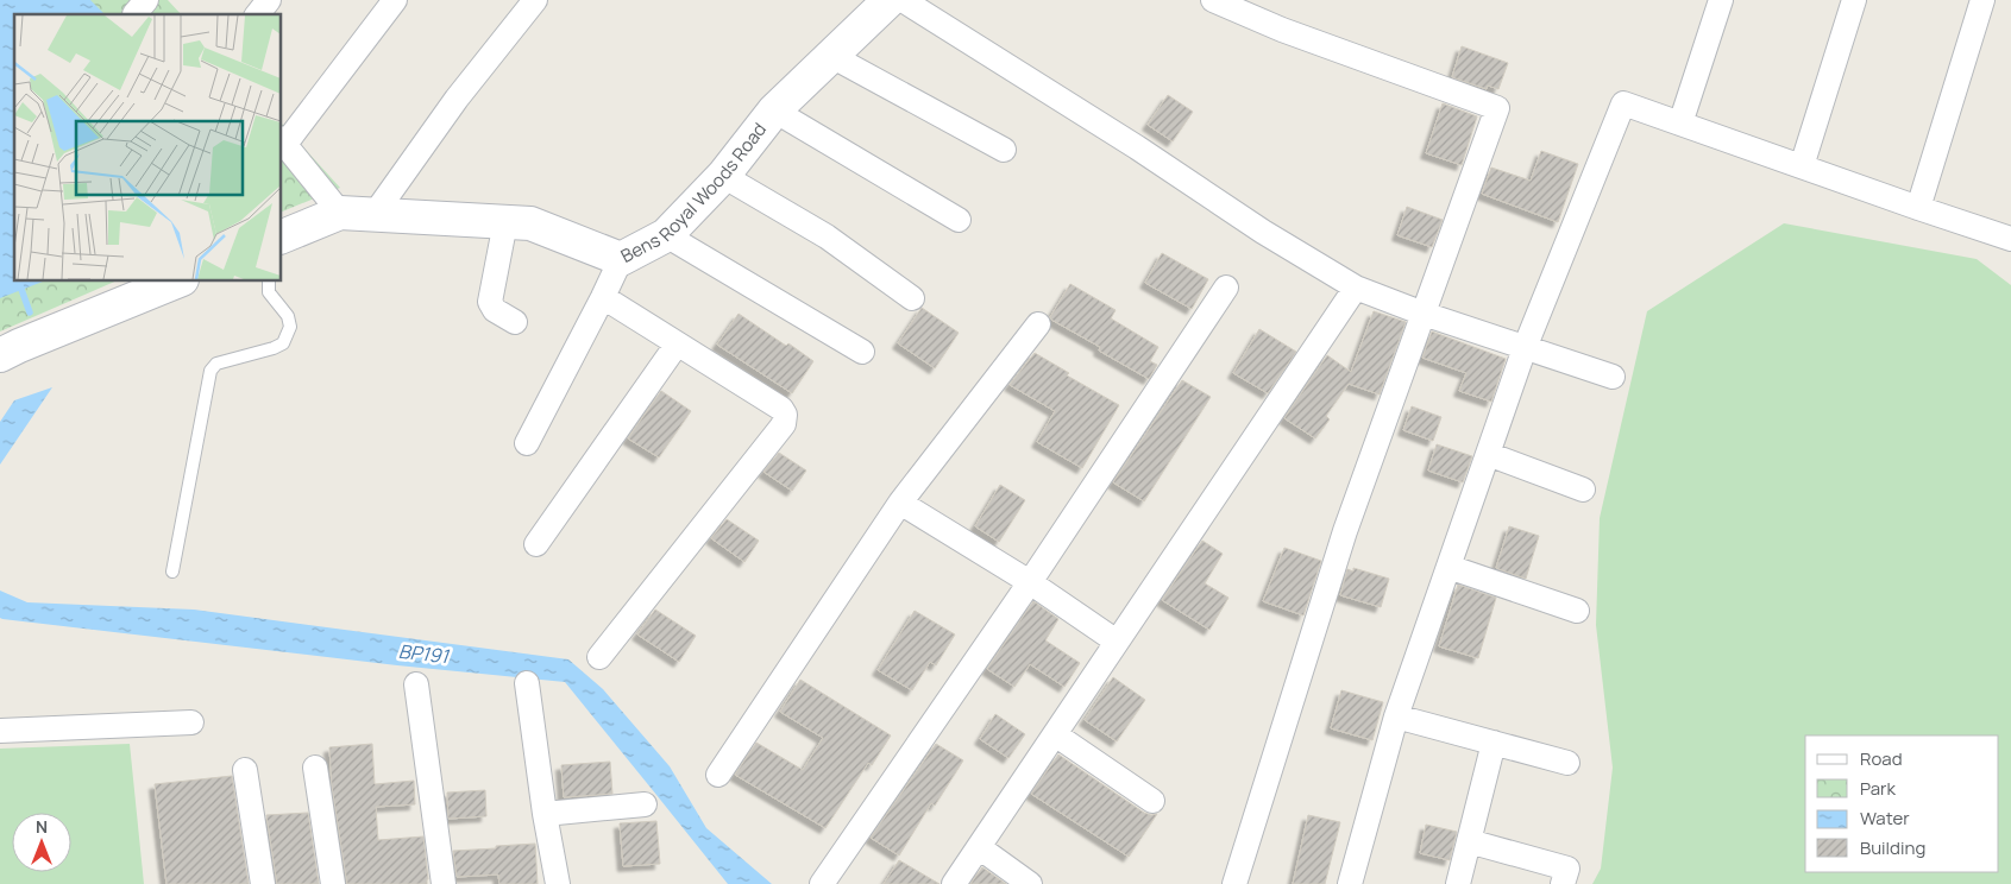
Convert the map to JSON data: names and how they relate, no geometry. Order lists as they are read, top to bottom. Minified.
{"streets":{"street":["Bens Royal Woods Road"]},"water":["BP191"],"legend":["Road","Park","Water","Building"],"north":"top"}
